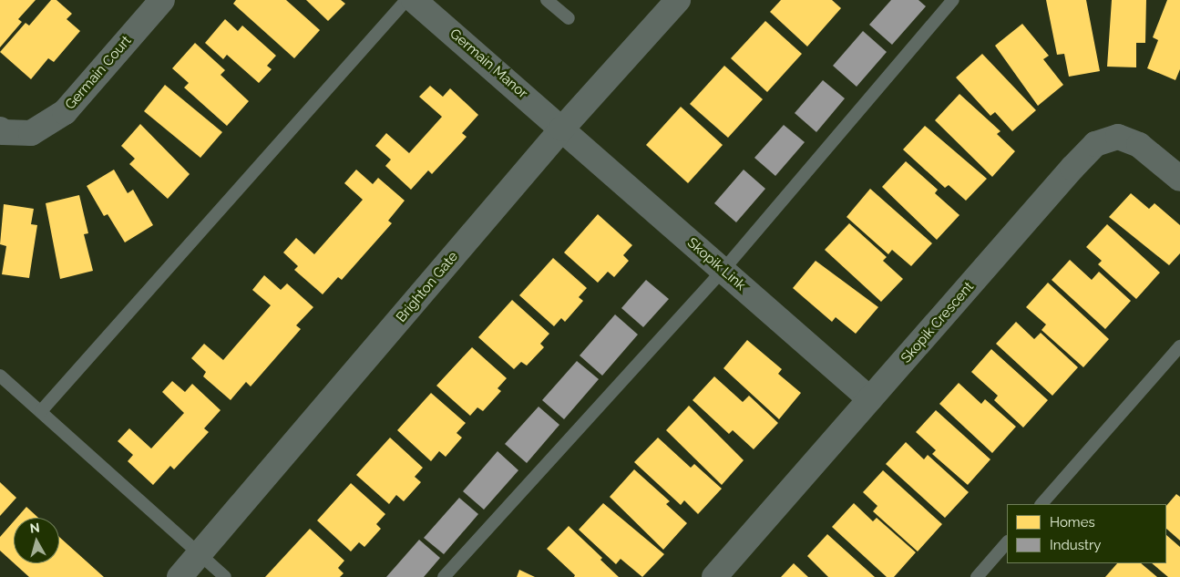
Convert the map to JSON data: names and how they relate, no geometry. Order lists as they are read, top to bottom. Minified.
{"streets":{"street":["Germain Manor","Germain Court","Skopik Link","Brighton Gate","Skopik Crescent"]},"crossings":[["Germain Manor","Skopik Link"],["Germain Manor","Brighton Gate"],["Skopik Link","Brighton Gate"],["Skopik Link","Skopik Crescent"]],"legend":["Homes","Industry"],"north":"top"}
